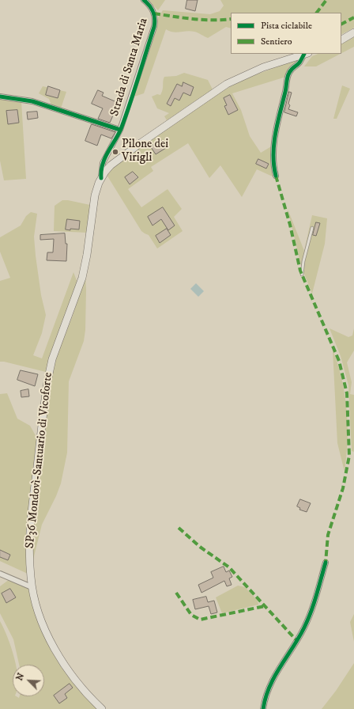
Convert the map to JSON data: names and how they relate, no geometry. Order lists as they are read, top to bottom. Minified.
{"streets":{"main road":["SP36 Mondovì-Santuario di Vicoforte"],"street":["Strada di Santa Maria"]},"crossings":[["Strada di Santa Maria","SP36 Mondovì-Santuario di Vicoforte"]],"places":["Pilone dei Virigli"],"legend":["Pista ciclabile","Sentiero"],"north":"top left"}
